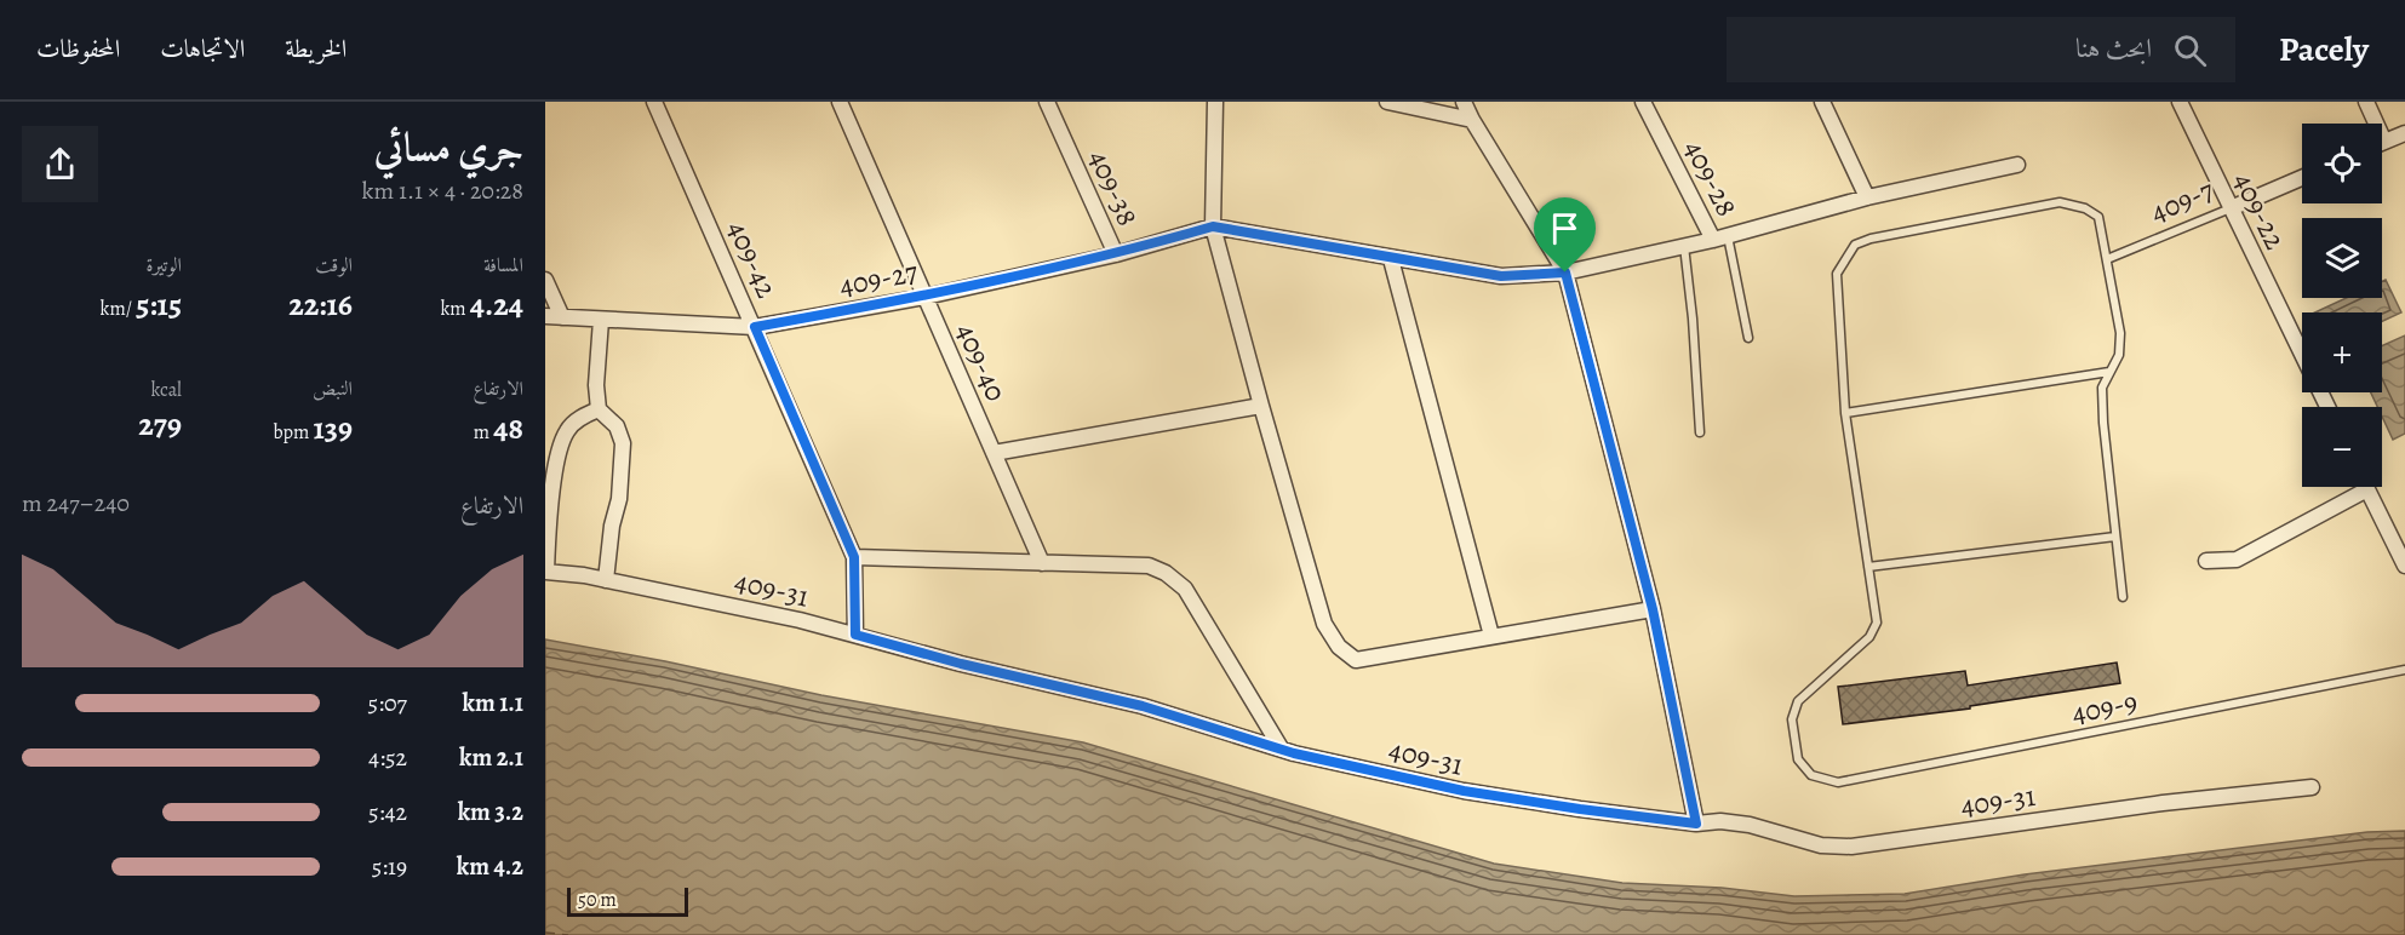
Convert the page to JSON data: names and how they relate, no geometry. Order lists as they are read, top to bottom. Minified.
{"streets":{"street":["409-28","409-38","409-7","409-22","409-42","409-27","409-40","409-31"],"lane":["409-9"]},"crossings":[["409-38","409-27"],["409-7","409-22"],["409-42","409-27"],["409-27","409-40"]],"scale_bar":"50 m","page":{"header":"Pacely","search":"ابحث هنا","nav":["الخريطة","الاتجاهات","المحفوظات"],"heading":["جري مسائي","20:28 · 4 × 1.1 km"],"map_buttons":["+","−"],"stats":[["المسافة","4.24 km"],["الوقت","22:16"],["الوتيرة","5:15 /km"],["الارتفاع","48 m"],["النبض","139 bpm"],["kcal","279"]],"chart":["الارتفاع","240–247 m"],"list":[{"name":"1.1 km","note":"5:07"},{"name":"2.1 km","note":"4:52"},{"name":"3.2 km","note":"5:42"},{"name":"4.2 km","note":"5:19"}],"scale":"50 m"}}
